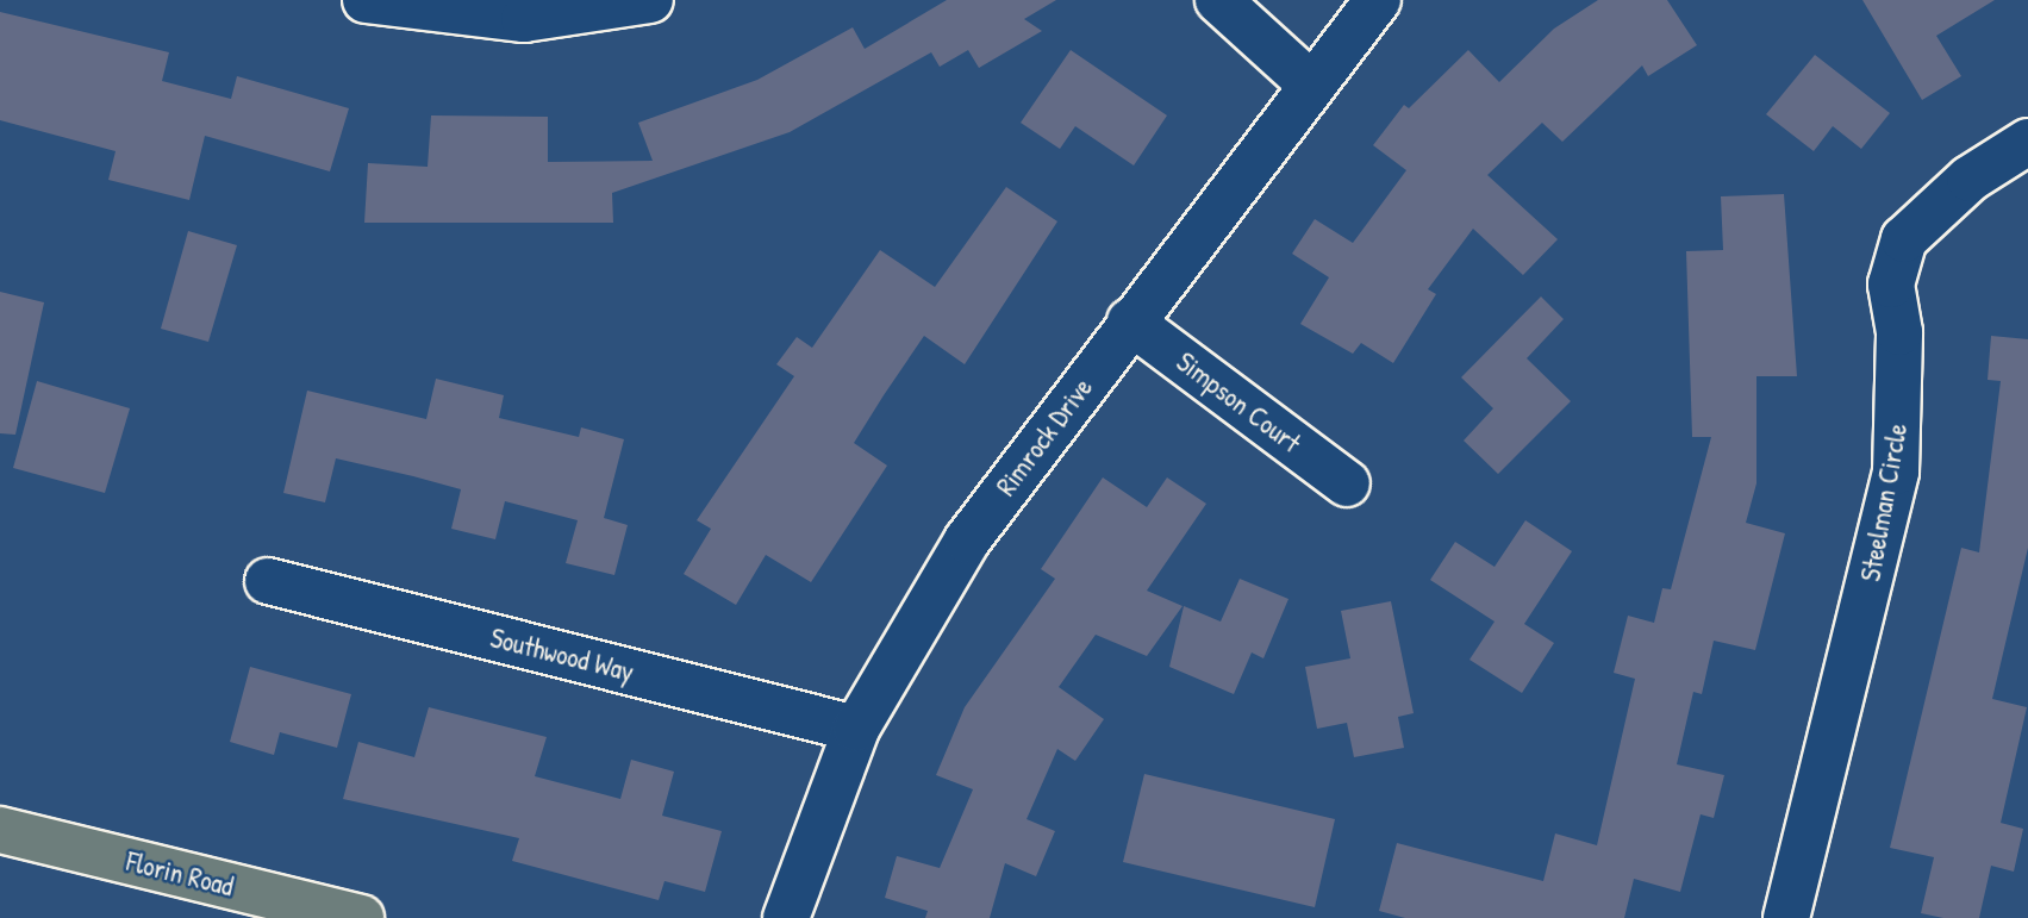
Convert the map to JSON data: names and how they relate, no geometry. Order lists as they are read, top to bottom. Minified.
{"streets":{"main road":["Florin Road"],"street":["Simpson Court","Rimrock Drive","Steelman Circle","Southwood Way"]},"crossings":[["Simpson Court","Rimrock Drive"],["Rimrock Drive","Southwood Way"]]}
